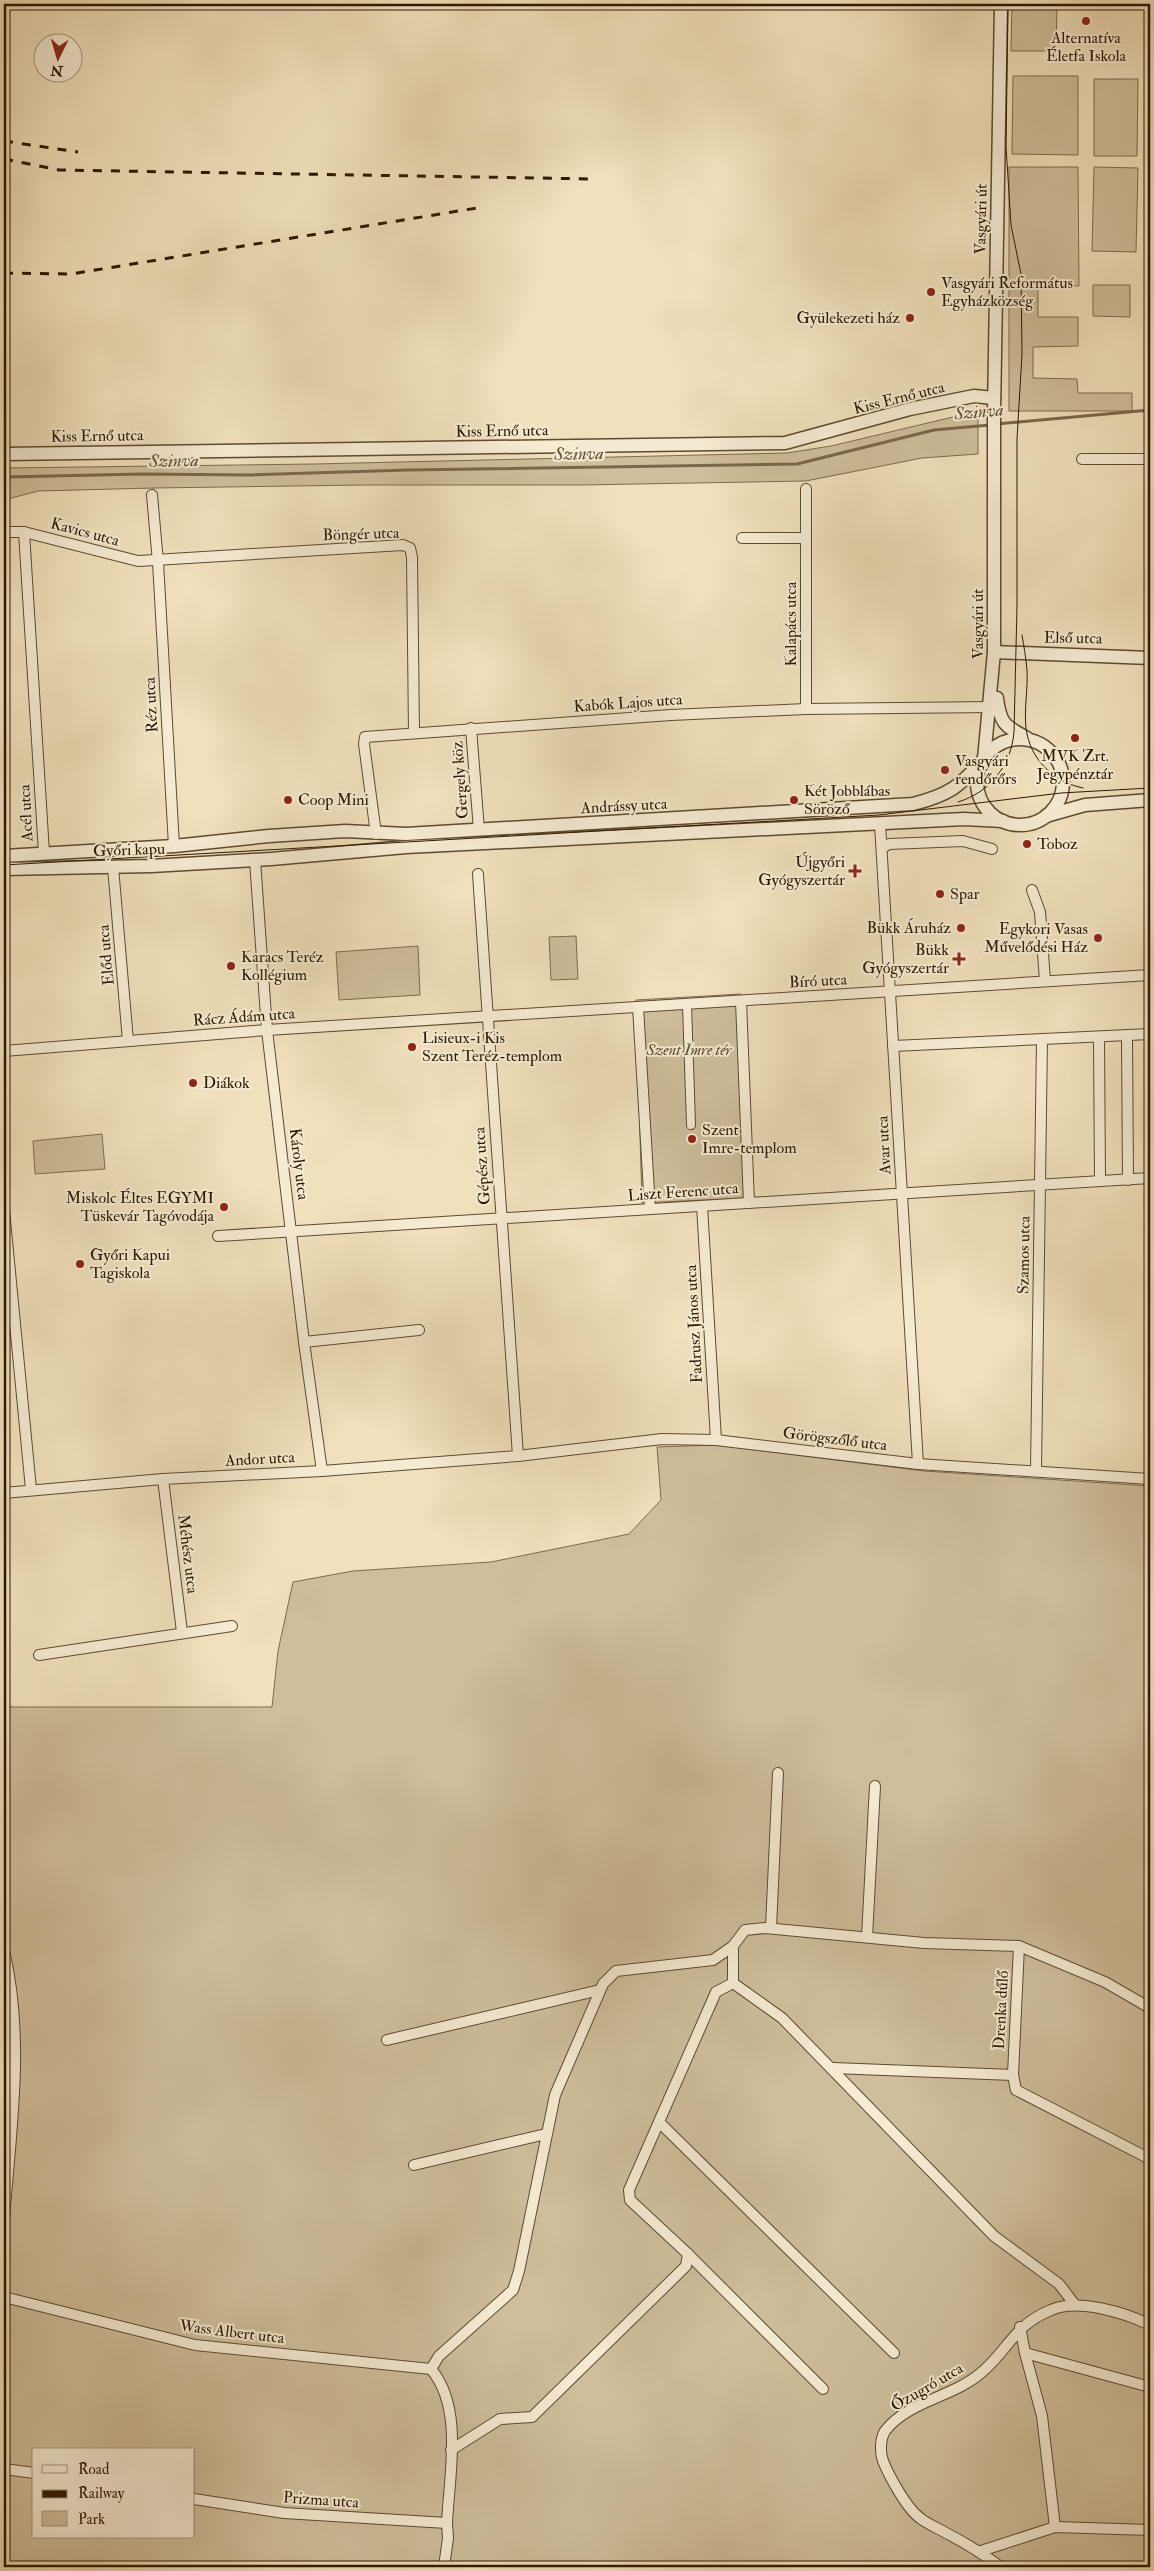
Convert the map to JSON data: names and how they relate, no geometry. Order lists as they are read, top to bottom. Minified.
{"streets":{"street":["Vasgyári út","Kiss Ernő utca","Kavics utca","Böngér utca","Kalapács utca","Első utca","Kabók Lajos utca","Réz utca","Gergely köz","Andrássy utca","Acél utca","Győri kapu","Előd utca","Bíró utca","Rácz Ádám utca","Avar utca","Károly utca","Gépész utca","Liszt Ferenc utca","Szamos utca","Fadrusz János utca","Görögszőlő utca","Andor utca","Méhész utca","Drenka dűlő","Wass Albert utca","Őzugró utca","Prizma utca"]},"crossings":[["Vasgyári út","Kiss Ernő utca"],["Vasgyári út","Első utca"],["Vasgyári út","Kabók Lajos utca"],["Vasgyári út","Andrássy utca"],["Kavics utca","Böngér utca"],["Kavics utca","Réz utca"],["Kavics utca","Acél utca"],["Böngér utca","Kabók Lajos utca"],["Böngér utca","Réz utca"],["Kalapács utca","Kabók Lajos utca"],["Kabók Lajos utca","Gergely köz"],["Kabók Lajos utca","Andrássy utca"],["Réz utca","Győri kapu"],["Gergely köz","Andrássy utca"],["Andrássy utca","Győri kapu"],["Andrássy utca","Avar utca"],["Andrássy utca","Károly utca"],["Acél utca","Győri kapu"],["Győri kapu","Előd utca"],["Győri kapu","Károly utca"],["Előd utca","Rácz Ádám utca"],["Bíró utca","Rácz Ádám utca"],["Bíró utca","Avar utca"],["Bíró utca","Gépész utca"],["Rácz Ádám utca","Károly utca"],["Rácz Ádám utca","Gépész utca"],["Avar utca","Liszt Ferenc utca"],["Avar utca","Görögszőlő utca"],["Károly utca","Liszt Ferenc utca"],["Károly utca","Andor utca"],["Gépész utca","Liszt Ferenc utca"],["Gépész utca","Görögszőlő utca"],["Gépész utca","Andor utca"],["Liszt Ferenc utca","Szamos utca"],["Liszt Ferenc utca","Fadrusz János utca"],["Szamos utca","Görögszőlő utca"],["Fadrusz János utca","Görögszőlő utca"],["Görögszőlő utca","Andor utca"],["Andor utca","Méhész utca"]],"water":["Szinva"],"parks":["Szent Imre tér"],"places":{"other":["Alternatíva Életfa Iskola","Vasgyári Református Egyházközség","Gyülekezeti ház","MVK Zrt. Jegypénztár","Vasgyári rendőrőrs","Coop Mini","Két Jobblábas Söröző","Toboz","Spar","Bükk Áruház","Egykori Vasas Művelődési Ház","Karacs Teréz Kollégium","Lisieux-i Kis Szent Teréz-templom","Diákok","Szent Imre-templom","Miskolc Éltes EGYMI Tüskevár Tagóvodája","Győri Kapui Tagiskola"],"health":["Újgyőri Gyógyszertár","Bükk Gyógyszertár"]},"legend":["Road","Railway","Park"],"north":"bottom"}
